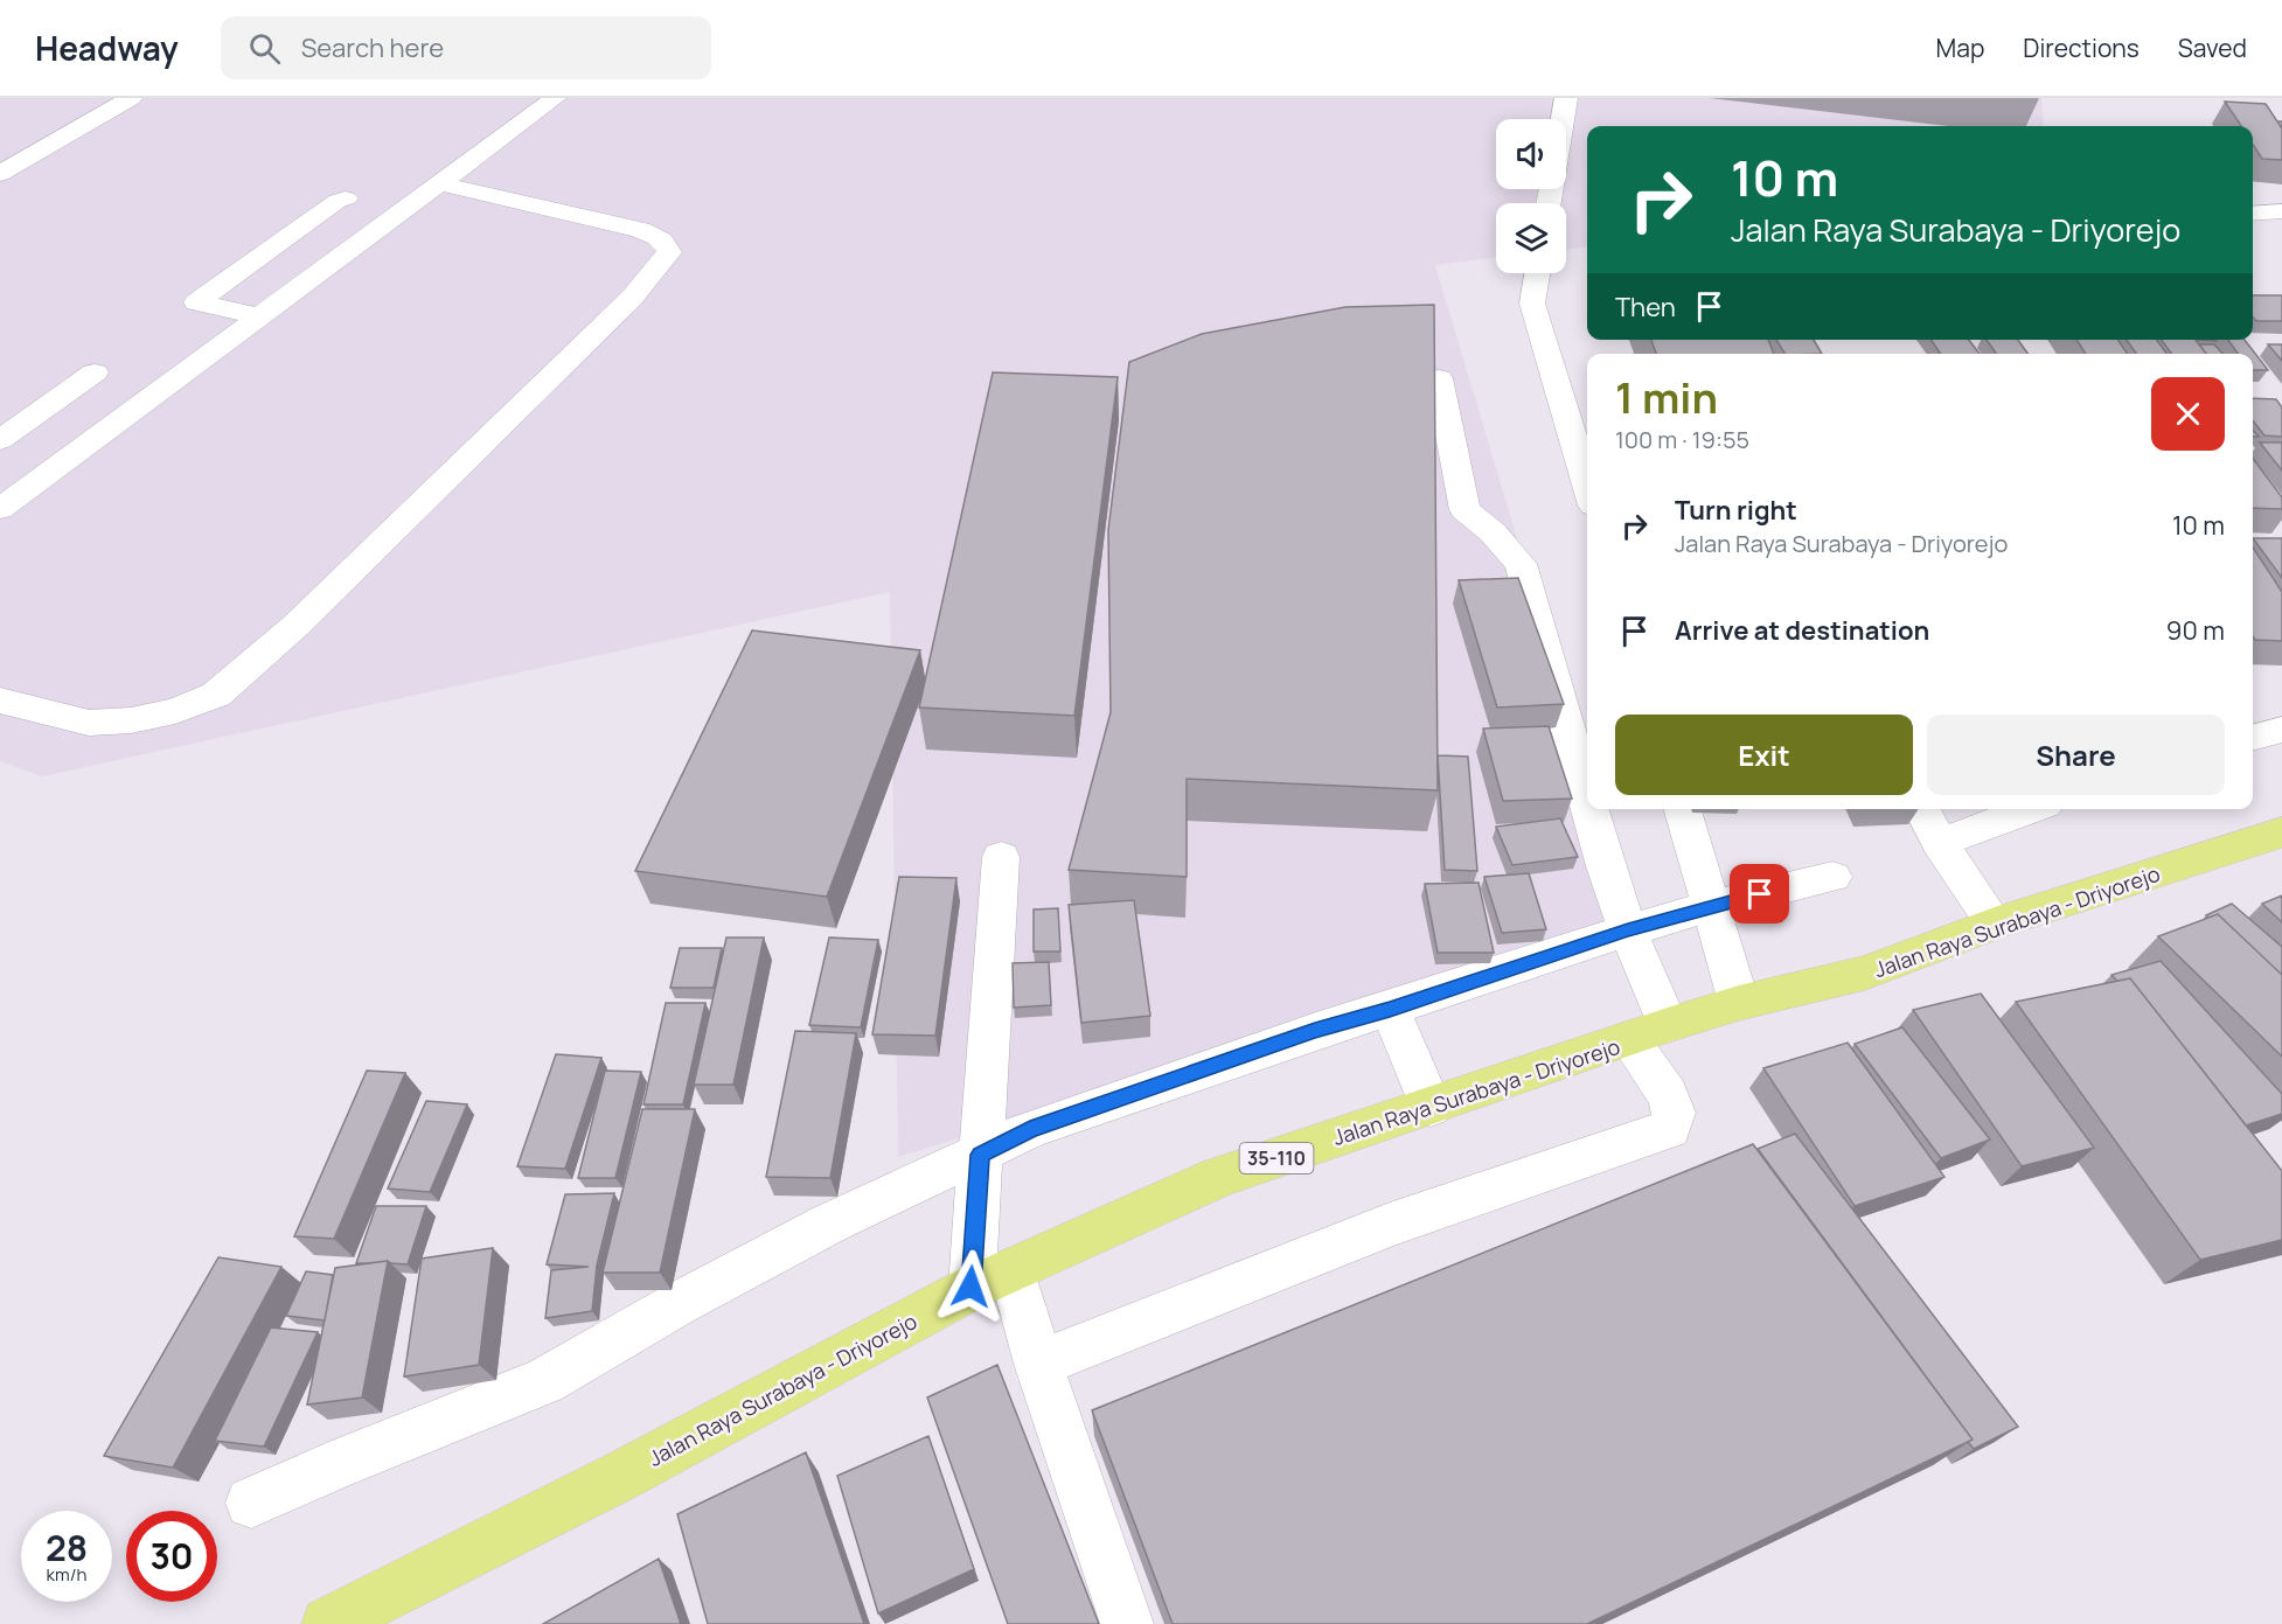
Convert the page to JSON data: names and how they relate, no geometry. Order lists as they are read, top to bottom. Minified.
{"streets":{"main road":["Jalan Raya Surabaya - Driyorejo","35-110"]},"page":{"header":"Headway","search":"Search here","nav":["Map","Directions","Saved"],"turn":["10 m","Jalan Raya Surabaya - Driyorejo"],"then":"Then","heading":["1 min","100 m · 19:55"],"list":[{"name":"Turn right","note":"Jalan Raya Surabaya - Driyorejo","value":"10 m"},{"name":"Arrive at destination","value":"90 m"}],"buttons":["Exit","Share"],"speed":"28 km/h","limit":"30"}}
